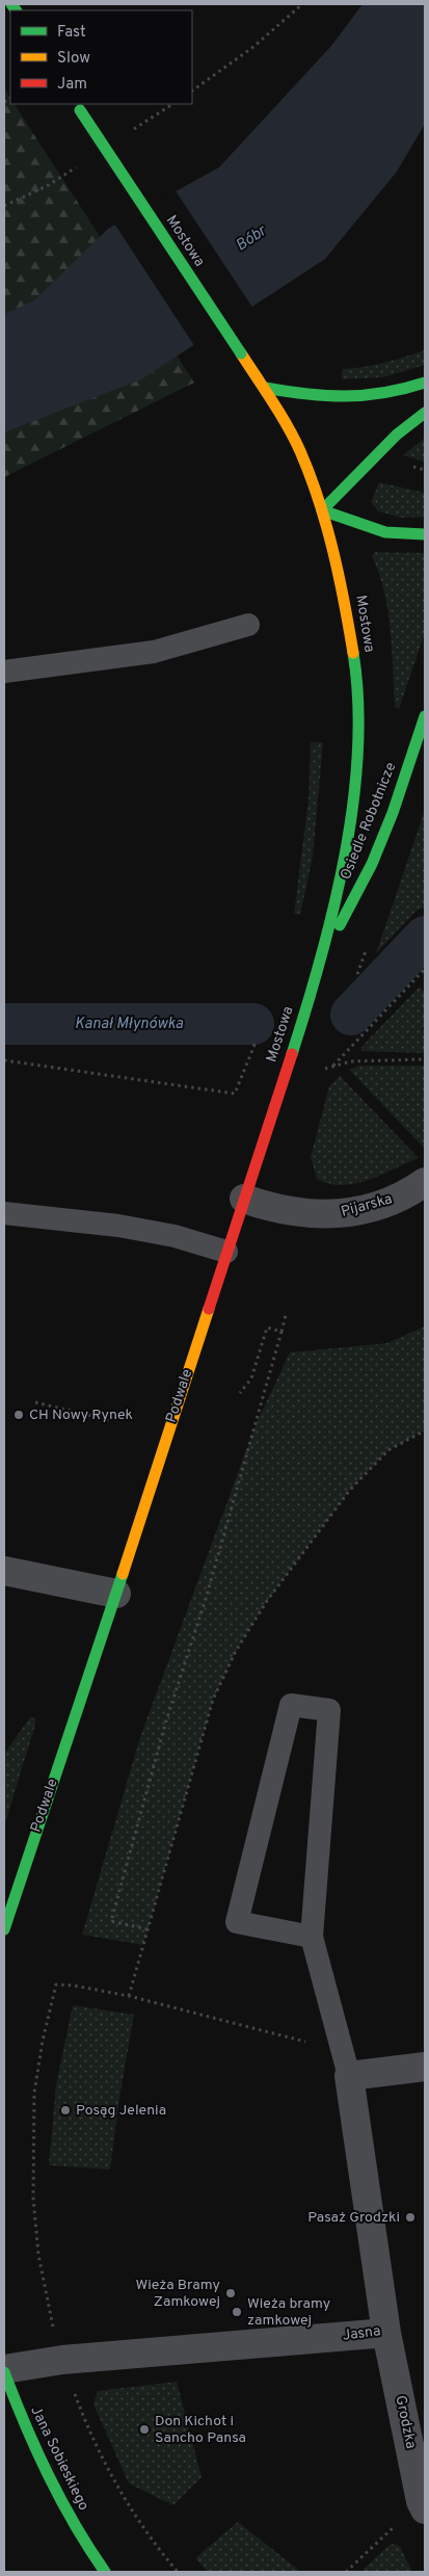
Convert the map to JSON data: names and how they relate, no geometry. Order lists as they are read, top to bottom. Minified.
{"streets":{"street":["Mostowa","Osiedle Robotnicze","Pijarska","Podwale","Jasna","Grodzka","Jana Sobieskiego"]},"crossings":[["Mostowa","Osiedle Robotnicze"],["Mostowa","Pijarska"],["Mostowa","Podwale"],["Pijarska","Podwale"],["Jasna","Grodzka"],["Jasna","Jana Sobieskiego"]],"water":["Bóbr","Kanał Młynówka"],"places":["CH Nowy Rynek","Posąg Jelenia","Pasaż Grodzki","Wieża Bramy Zamkowej","Wieża bramy zamkowej","Don Kichot i Sancho Pansa"],"legend":["Fast","Slow","Jam"]}
